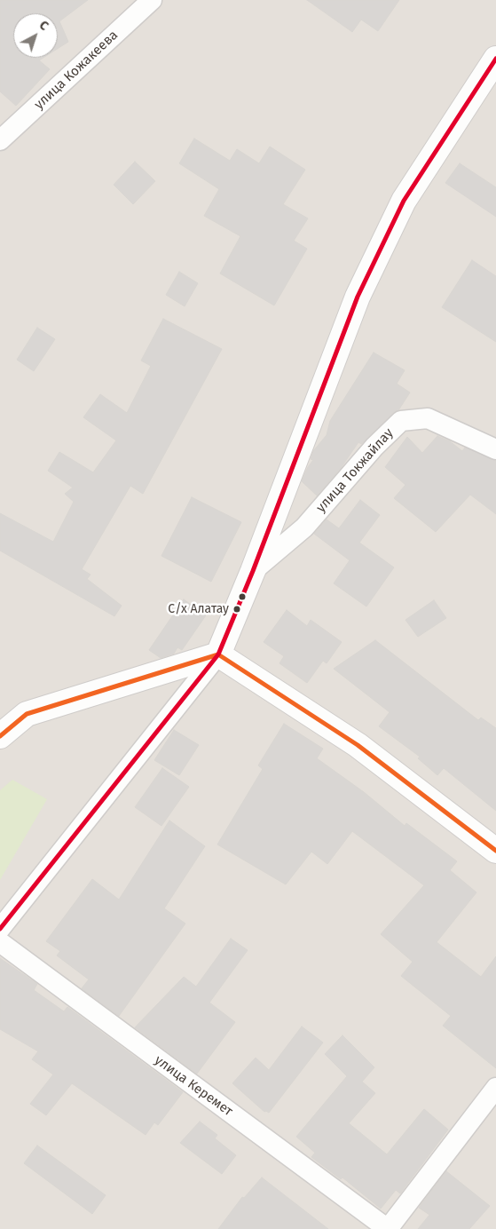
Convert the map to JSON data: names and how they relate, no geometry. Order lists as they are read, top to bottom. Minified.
{"streets":{"street":["улица Кожакеева","улица Токжайлау","улица Керемет"]},"places":["С/х Алатау"],"north":"top right"}
